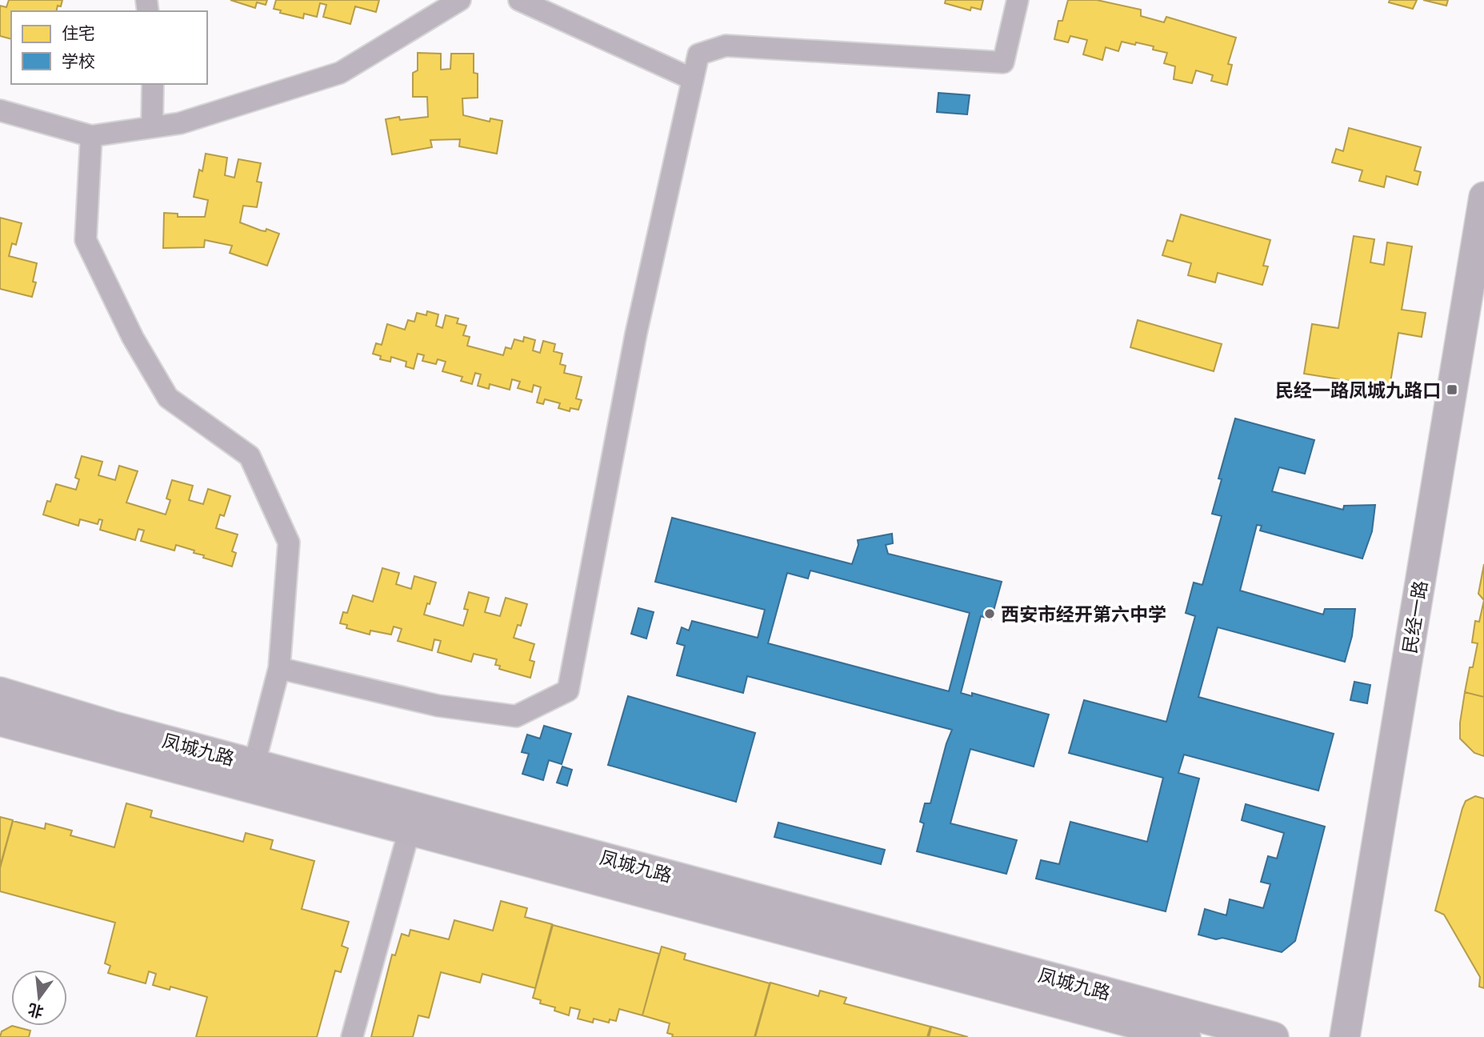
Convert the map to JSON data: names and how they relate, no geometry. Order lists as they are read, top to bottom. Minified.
{"streets":{"street":["民经一路","凤城九路"]},"places":{"transit":["民经一路凤城九路口"],"other":["西安市经开第六中学"]},"legend":["住宅","学校"],"north":"bottom"}
